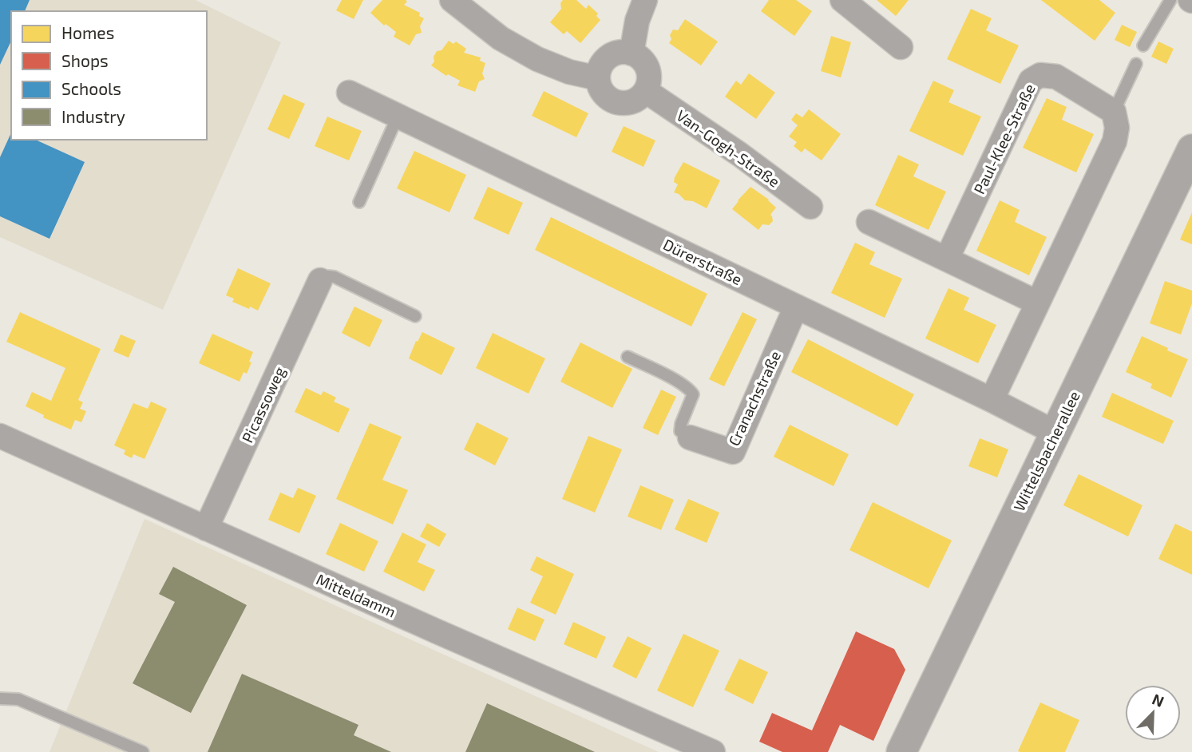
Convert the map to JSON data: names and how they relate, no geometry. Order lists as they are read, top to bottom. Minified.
{"streets":{"street":["Paul-Klee-Straße","Van-Gogh-Straße","Dürerstraße","Cranachstraße","Picassoweg","Wittelsbacherallee","Mitteldamm"]},"crossings":[["Dürerstraße","Cranachstraße"],["Dürerstraße","Wittelsbacherallee"],["Picassoweg","Mitteldamm"]],"legend":["Homes","Shops","Schools","Industry"],"north":"top right"}
